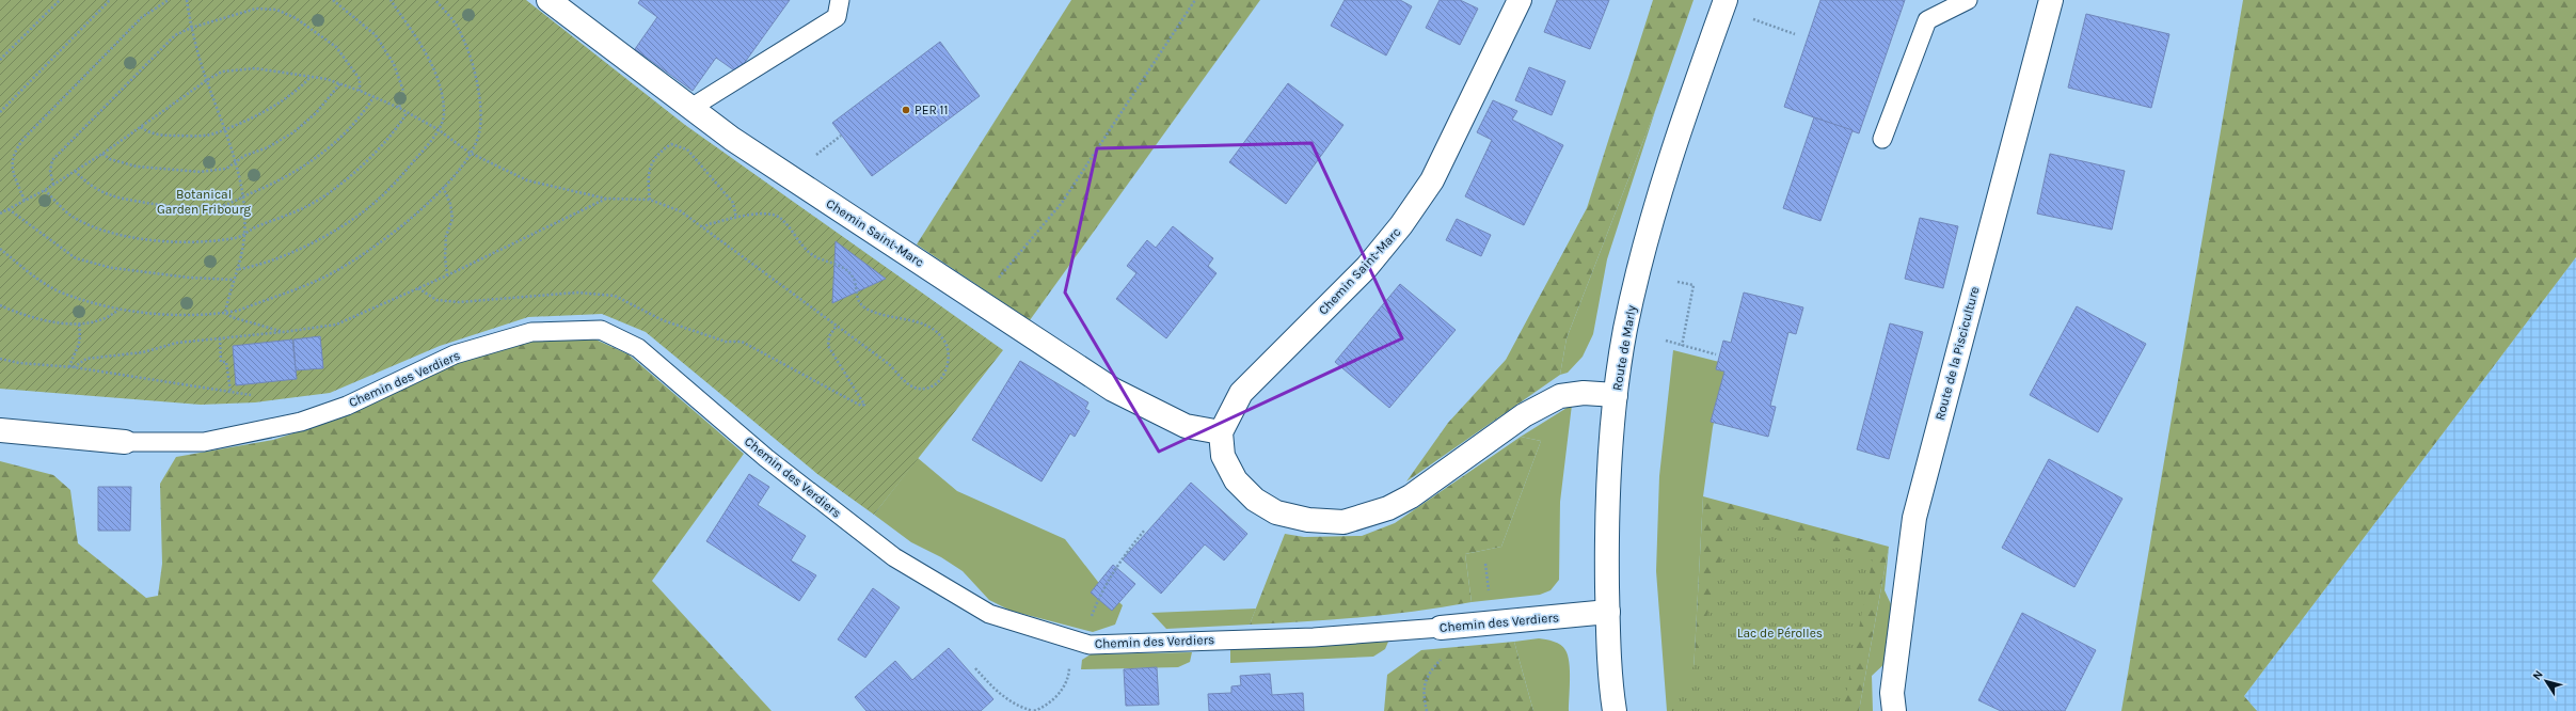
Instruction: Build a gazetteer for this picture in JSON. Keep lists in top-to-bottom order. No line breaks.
{"streets":{"street":["Chemin Saint-Marc","Route de Marly","Route de la Pisciculture","Chemin des Verdiers"]},"crossings":[["Route de Marly","Chemin des Verdiers"]],"parks":["Botanical Garden Fribourg","Lac de Pérolles"],"places":["PER 11"],"north":"top left"}
